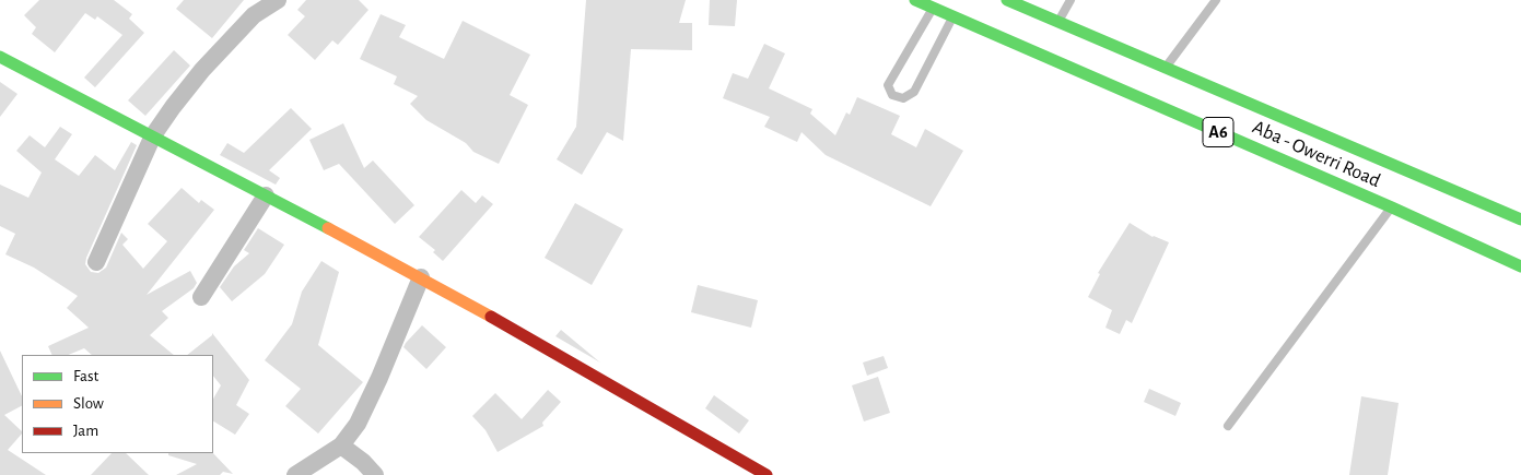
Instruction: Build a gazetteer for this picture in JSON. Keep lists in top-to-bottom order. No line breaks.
{"streets":{"main road":["A6","Aba - Owerri Road"]},"legend":["Fast","Slow","Jam"]}
